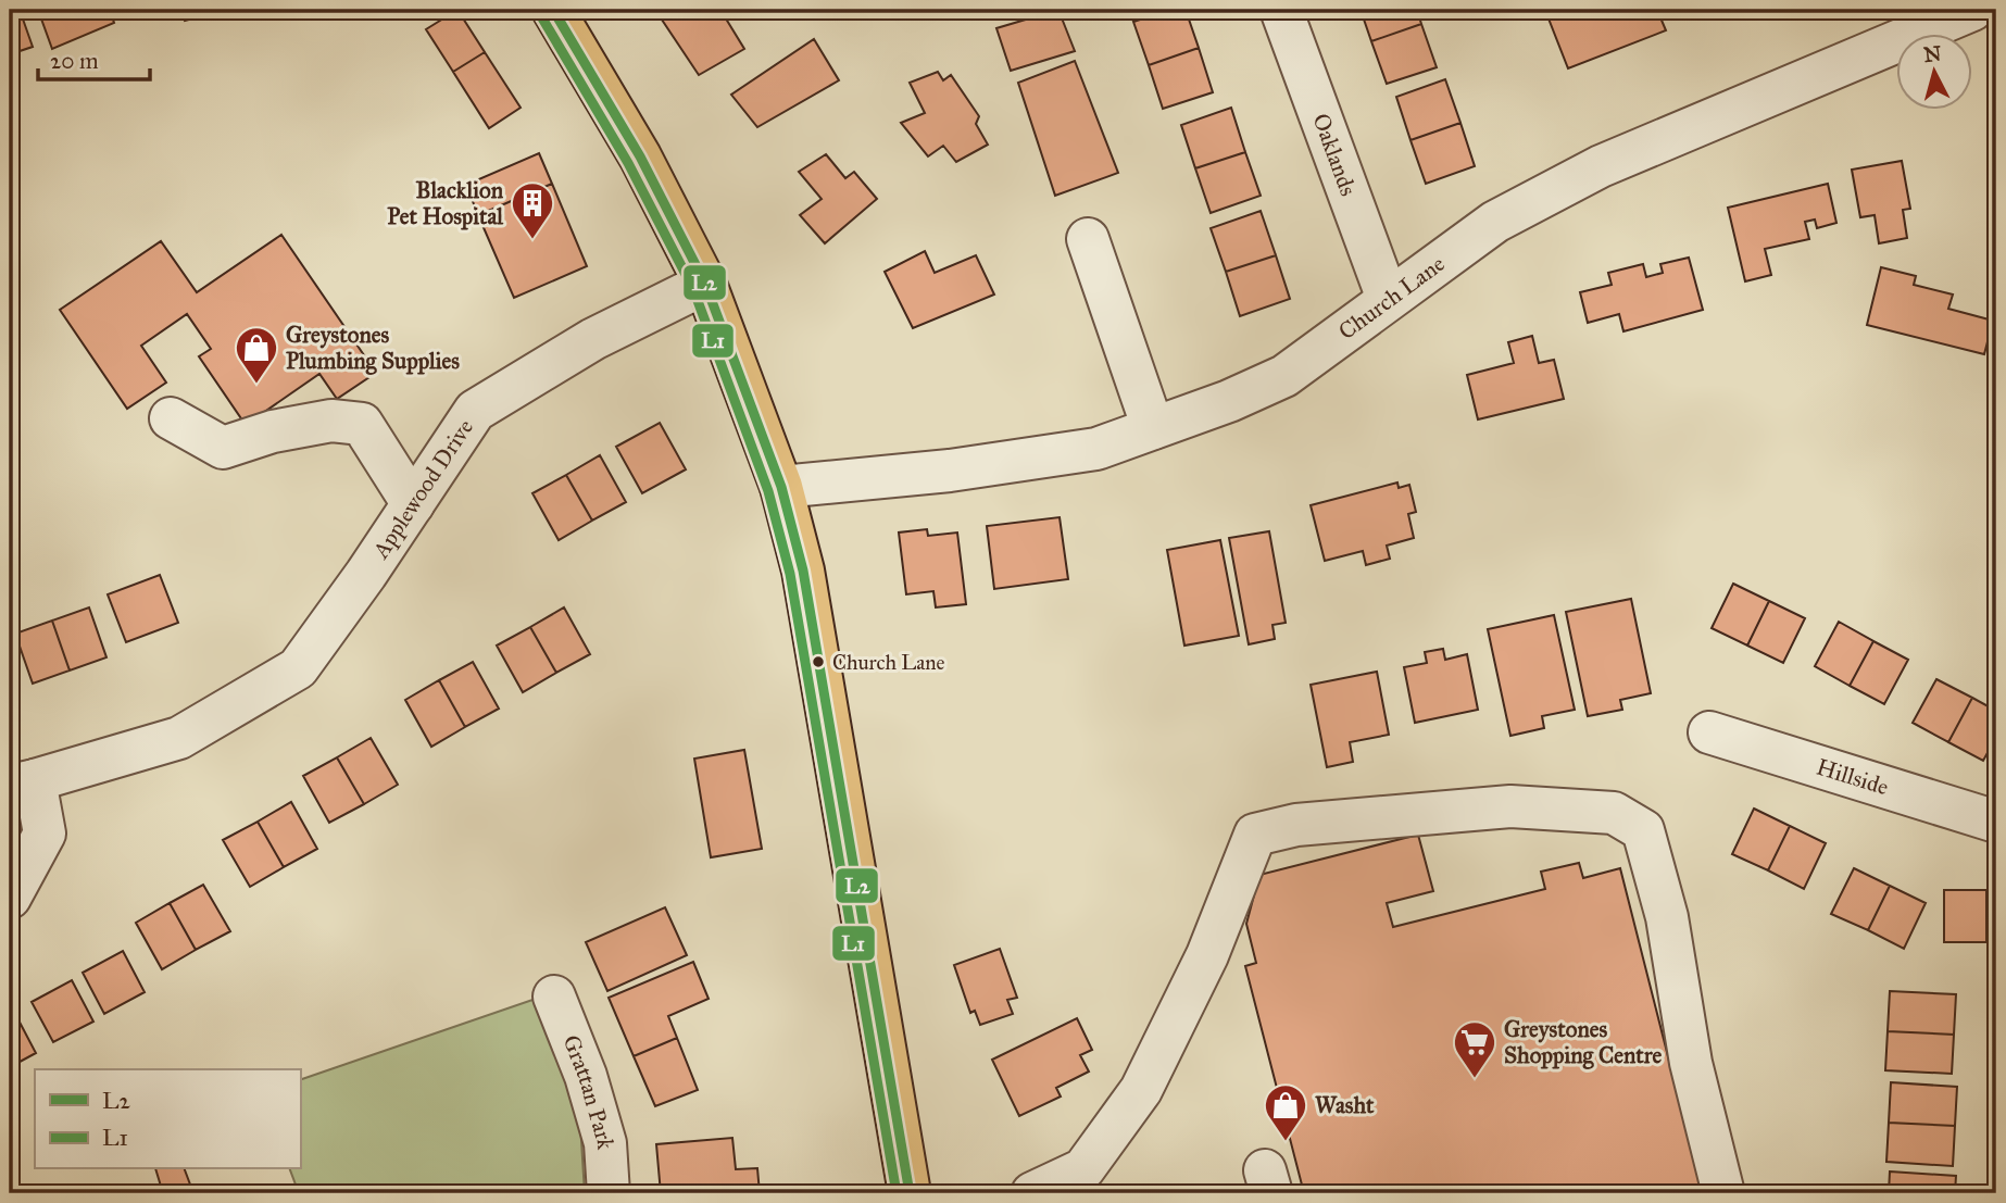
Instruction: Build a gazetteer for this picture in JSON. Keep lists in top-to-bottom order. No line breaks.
{"streets":{"street":["Oaklands","Church Lane","Applewood Drive","Hillside","Grattan Park"]},"crossings":[["Oaklands","Church Lane"]],"places":{"building":["Blacklion Pet Hospital"],"shop":["Greystones Plumbing Supplies","Washt"],"other":["Church Lane"],"supermarket":["Greystones Shopping Centre"]},"lines":["transit line L2","transit line L1"],"legend":["L2","L1"],"scale_bar":"20 m","north":"top"}
